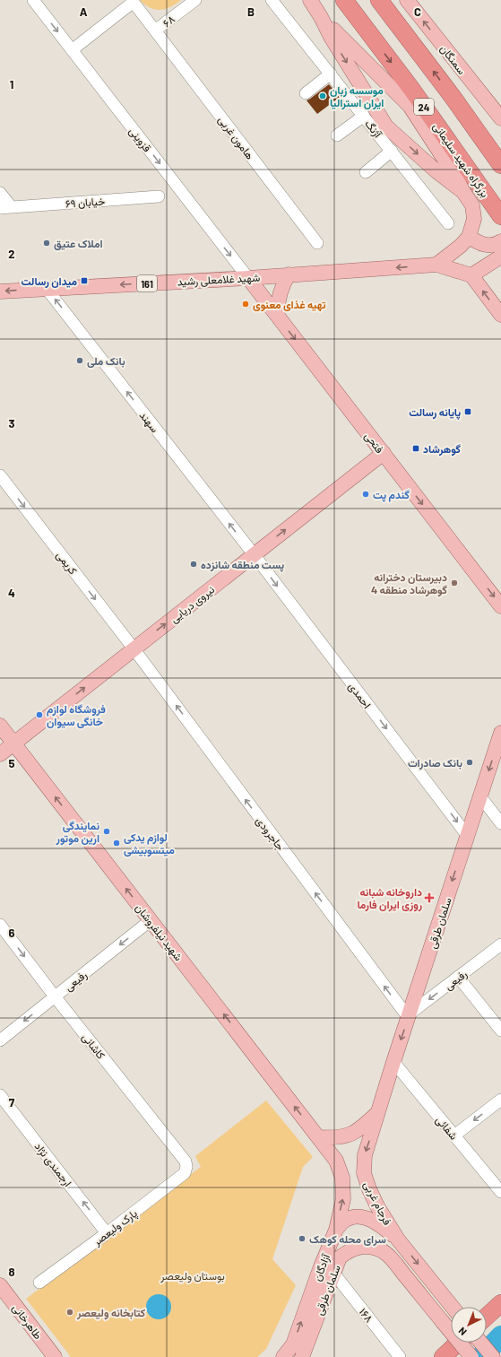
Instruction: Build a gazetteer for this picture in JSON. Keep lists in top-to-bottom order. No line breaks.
{"streets":{"highway":["24","بزرگراه شهید سلیمانی"],"main road":["سمنگان","شهید غلامعلی رشید","161","فتحی","نیروی دریایی","سلمان طرقی","شهید نیلفروشان","فرجام غربی","آزادگان","طاهرخانی"],"street":["۶۸","آژنگ","هامون غربی","قزوینی","خیابان ۶۹","سهند","کریمی","احمدی","جاجرودی","رفیعی","کاشانی","شفائی","ارجمندی نژاد","پارک ولیعصر","۱۶۸"]},"crossings":[["۶۸","هامون غربی"],["قزوینی","شهید غلامعلی رشید"],["قزوینی","فتحی"],["شهید غلامعلی رشید","سهند"],["شهید غلامعلی رشید","فتحی"],["سهند","نیروی دریایی"],["سهند","احمدی"],["فتحی","نیروی دریایی"],["کریمی","نیروی دریایی"],["کریمی","جاجرودی"],["نیروی دریایی","احمدی"],["نیروی دریایی","جاجرودی"],["نیروی دریایی","شهید نیلفروشان"],["احمدی","سلمان طرقی"],["جاجرودی","سلمان طرقی"],["جاجرودی","رفیعی"],["سلمان طرقی","رفیعی"],["سلمان طرقی","شفائی"],["سلمان طرقی","فرجام غربی"],["سلمان طرقی","۱۶۸"],["شهید نیلفروشان","رفیعی"],["شهید نیلفروشان","آزادگان"],["رفیعی","کاشانی"],["کاشانی","پارک ولیعصر"],["ارجمندی نژاد","پارک ولیعصر"]],"one_way":["قزوینی","شهید غلامعلی رشید","سهند","فتحی","کریمی","نیروی دریایی","احمدی","جاجرودی","سلمان طرقی","شهید نیلفروشان","رفیعی","ارجمندی نژاد","فرجام غربی","آزادگان"],"parks":["بوستان ولیعصر"],"places":{"other":["موسسه زبان ایران استرالیا","املاک عتیق","تهیه غذای معنوی","بانک ملی","گندم پت","پست منطقه شانزده","دبیرستان دخترانه گوهرشاد منطقه 4","فروشگاه لوازم خانگی سیوان","بانک صادرات","نمایندگی ارین موتور","لوازم یدکی میتسوبیشی","سرای محله کوهک","کتابخانه ولیعصر"],"transit":["میدان رسالت","پایانه رسالت","گوهرشاد"],"health":["داروخانه شبانه روزی ایران فارما"]},"north":"bottom left","grid":{"columns":["A","B","C"],"rows":["1","2","3","4","5","6","7","8"]}}
